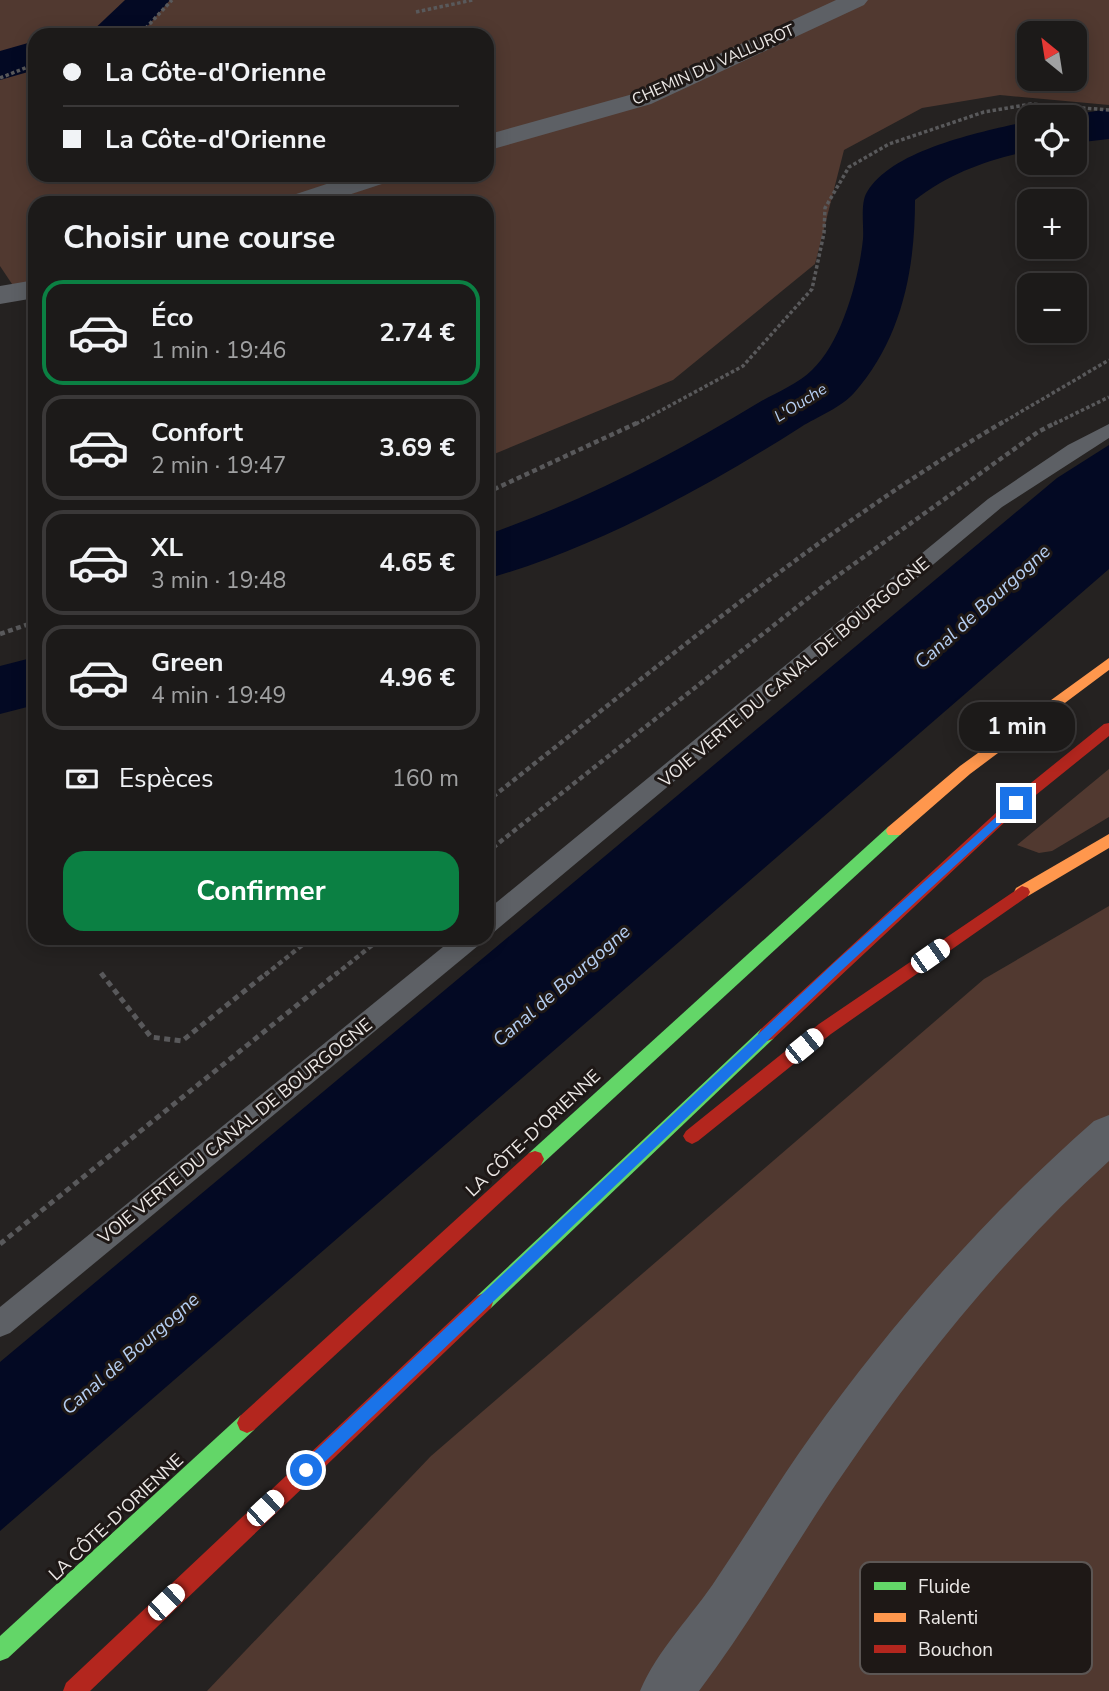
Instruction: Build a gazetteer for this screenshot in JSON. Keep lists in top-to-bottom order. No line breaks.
{"streets":{"highway":["LA CÔTE-D'ORIENNE"],"street":["CHEMIN DU VALLUROT"],"lane":["VOIE VERTE DU CANAL DE BOURGOGNE"]},"water":["L'Ouche","Canal de Bourgogne"],"legend":["Fluide","Ralenti","Bouchon"],"north":"top left","page":{"map_buttons":["+","−"],"banner":["La Côte-d'Orienne","La Côte-d'Orienne"],"heading":"Choisir une course","list":[{"name":"Éco","note":"1 min · 19:46","value":"2.74 €"},{"name":"Confort","note":"2 min · 19:47","value":"3.69 €"},{"name":"XL","note":"3 min · 19:48","value":"4.65 €"},{"name":"Green","note":"4 min · 19:49","value":"4.96 €"}],"bubble":"1 min","pay":["Espèces","160 m"],"buttons":"Confirmer"}}
